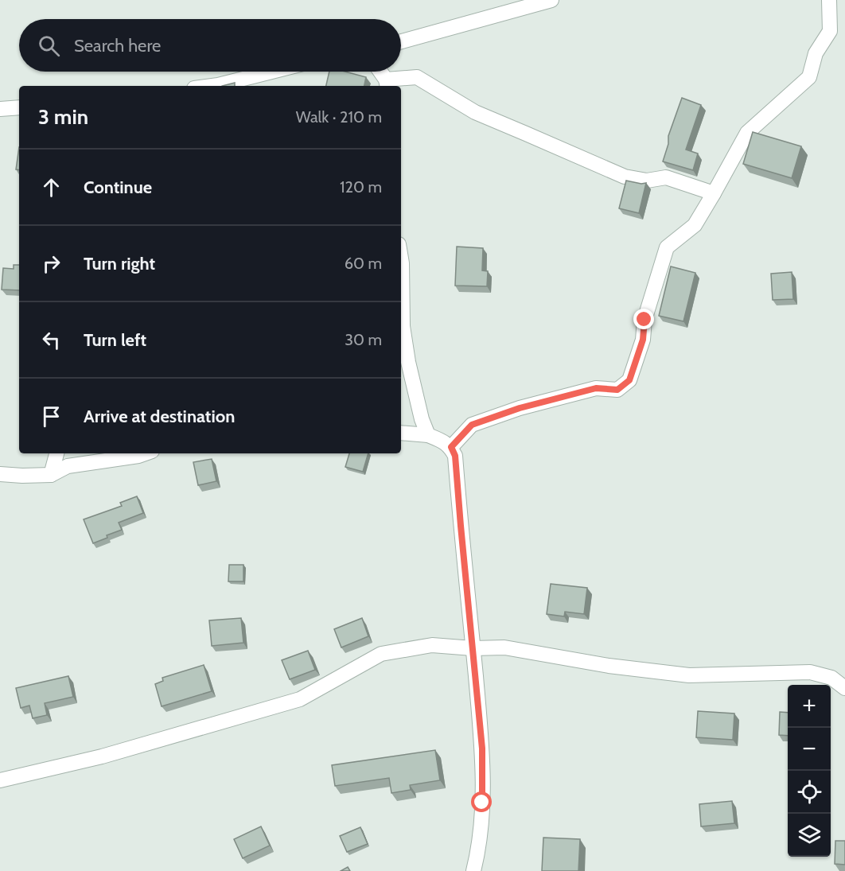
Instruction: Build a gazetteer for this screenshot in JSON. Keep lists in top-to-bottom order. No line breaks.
{"page":{"search":"Search here","heading":["3 min","Walk · 210 m"],"list":[["Continue","120 m"],["Turn right","60 m"],["Turn left","30 m"],"Arrive at destination"],"map_buttons":["+","−"]}}
